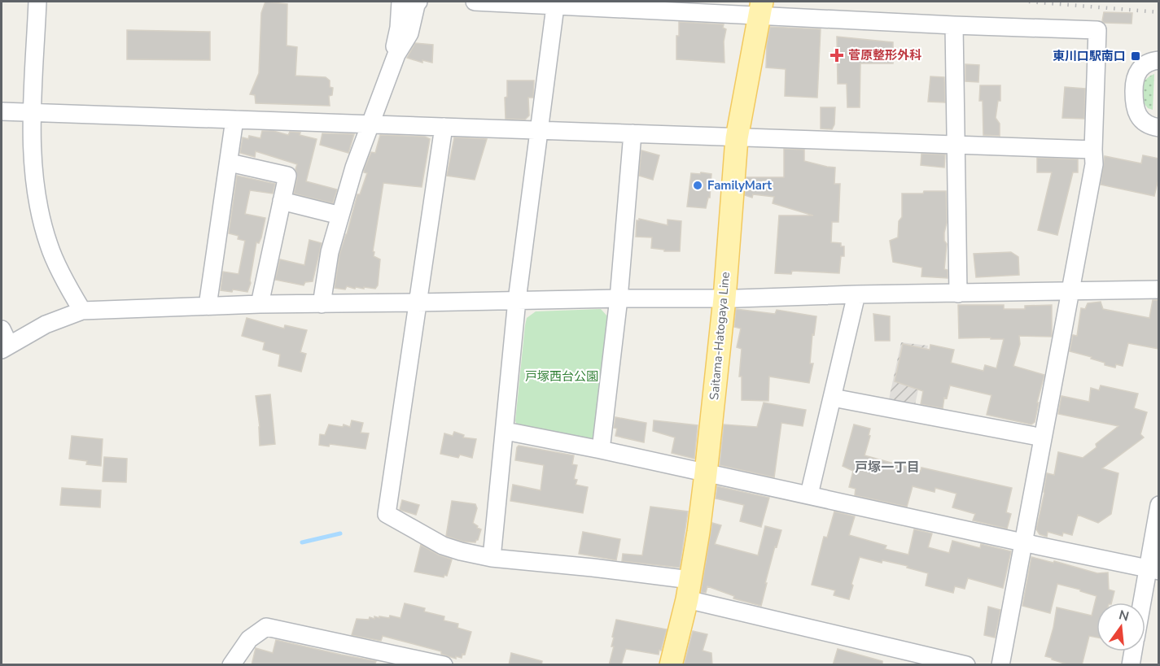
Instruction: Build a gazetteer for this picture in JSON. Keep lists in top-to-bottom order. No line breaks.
{"streets":{"main road":["Saitama-Hatogaya Line"]},"districts":["戸塚一丁目"],"parks":["戸塚西台公園"],"places":{"health":["菅原整形外科"],"transit":["東川口駅南口"],"other":["FamilyMart"]},"north":"top"}
